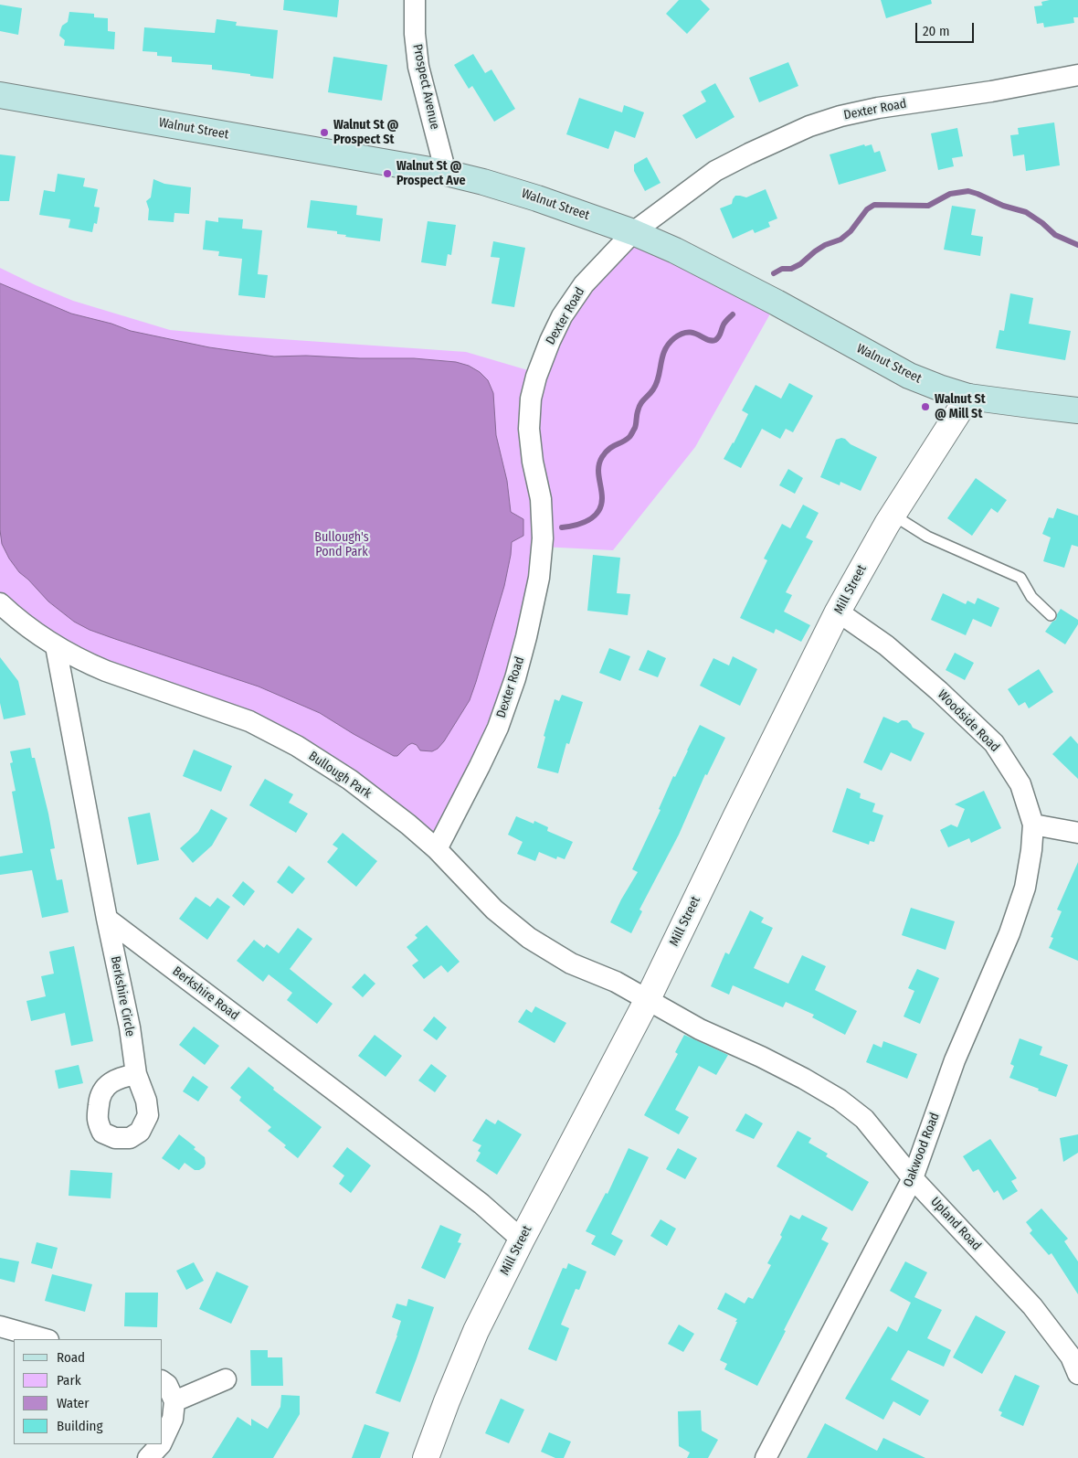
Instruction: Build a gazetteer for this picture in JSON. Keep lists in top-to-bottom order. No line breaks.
{"streets":{"main road":["Walnut Street"],"street":["Prospect Avenue","Dexter Road","Mill Street","Woodside Road","Bullough Park","Berkshire Road","Berkshire Circle","Oakwood Road","Upland Road"]},"crossings":[["Prospect Avenue","Walnut Street"],["Dexter Road","Walnut Street"],["Dexter Road","Bullough Park"],["Walnut Street","Mill Street"],["Mill Street","Woodside Road"],["Mill Street","Bullough Park"],["Mill Street","Berkshire Road"],["Mill Street","Upland Road"],["Woodside Road","Oakwood Road"],["Bullough Park","Upland Road"],["Berkshire Road","Berkshire Circle"],["Oakwood Road","Upland Road"]],"parks":["Bullough's Pond Park"],"places":["Walnut St @ Prospect St","Walnut St @ Prospect Ave","Walnut St @ Mill St"],"legend":["Road","Park","Water","Building"],"scale_bar":"20 m"}
